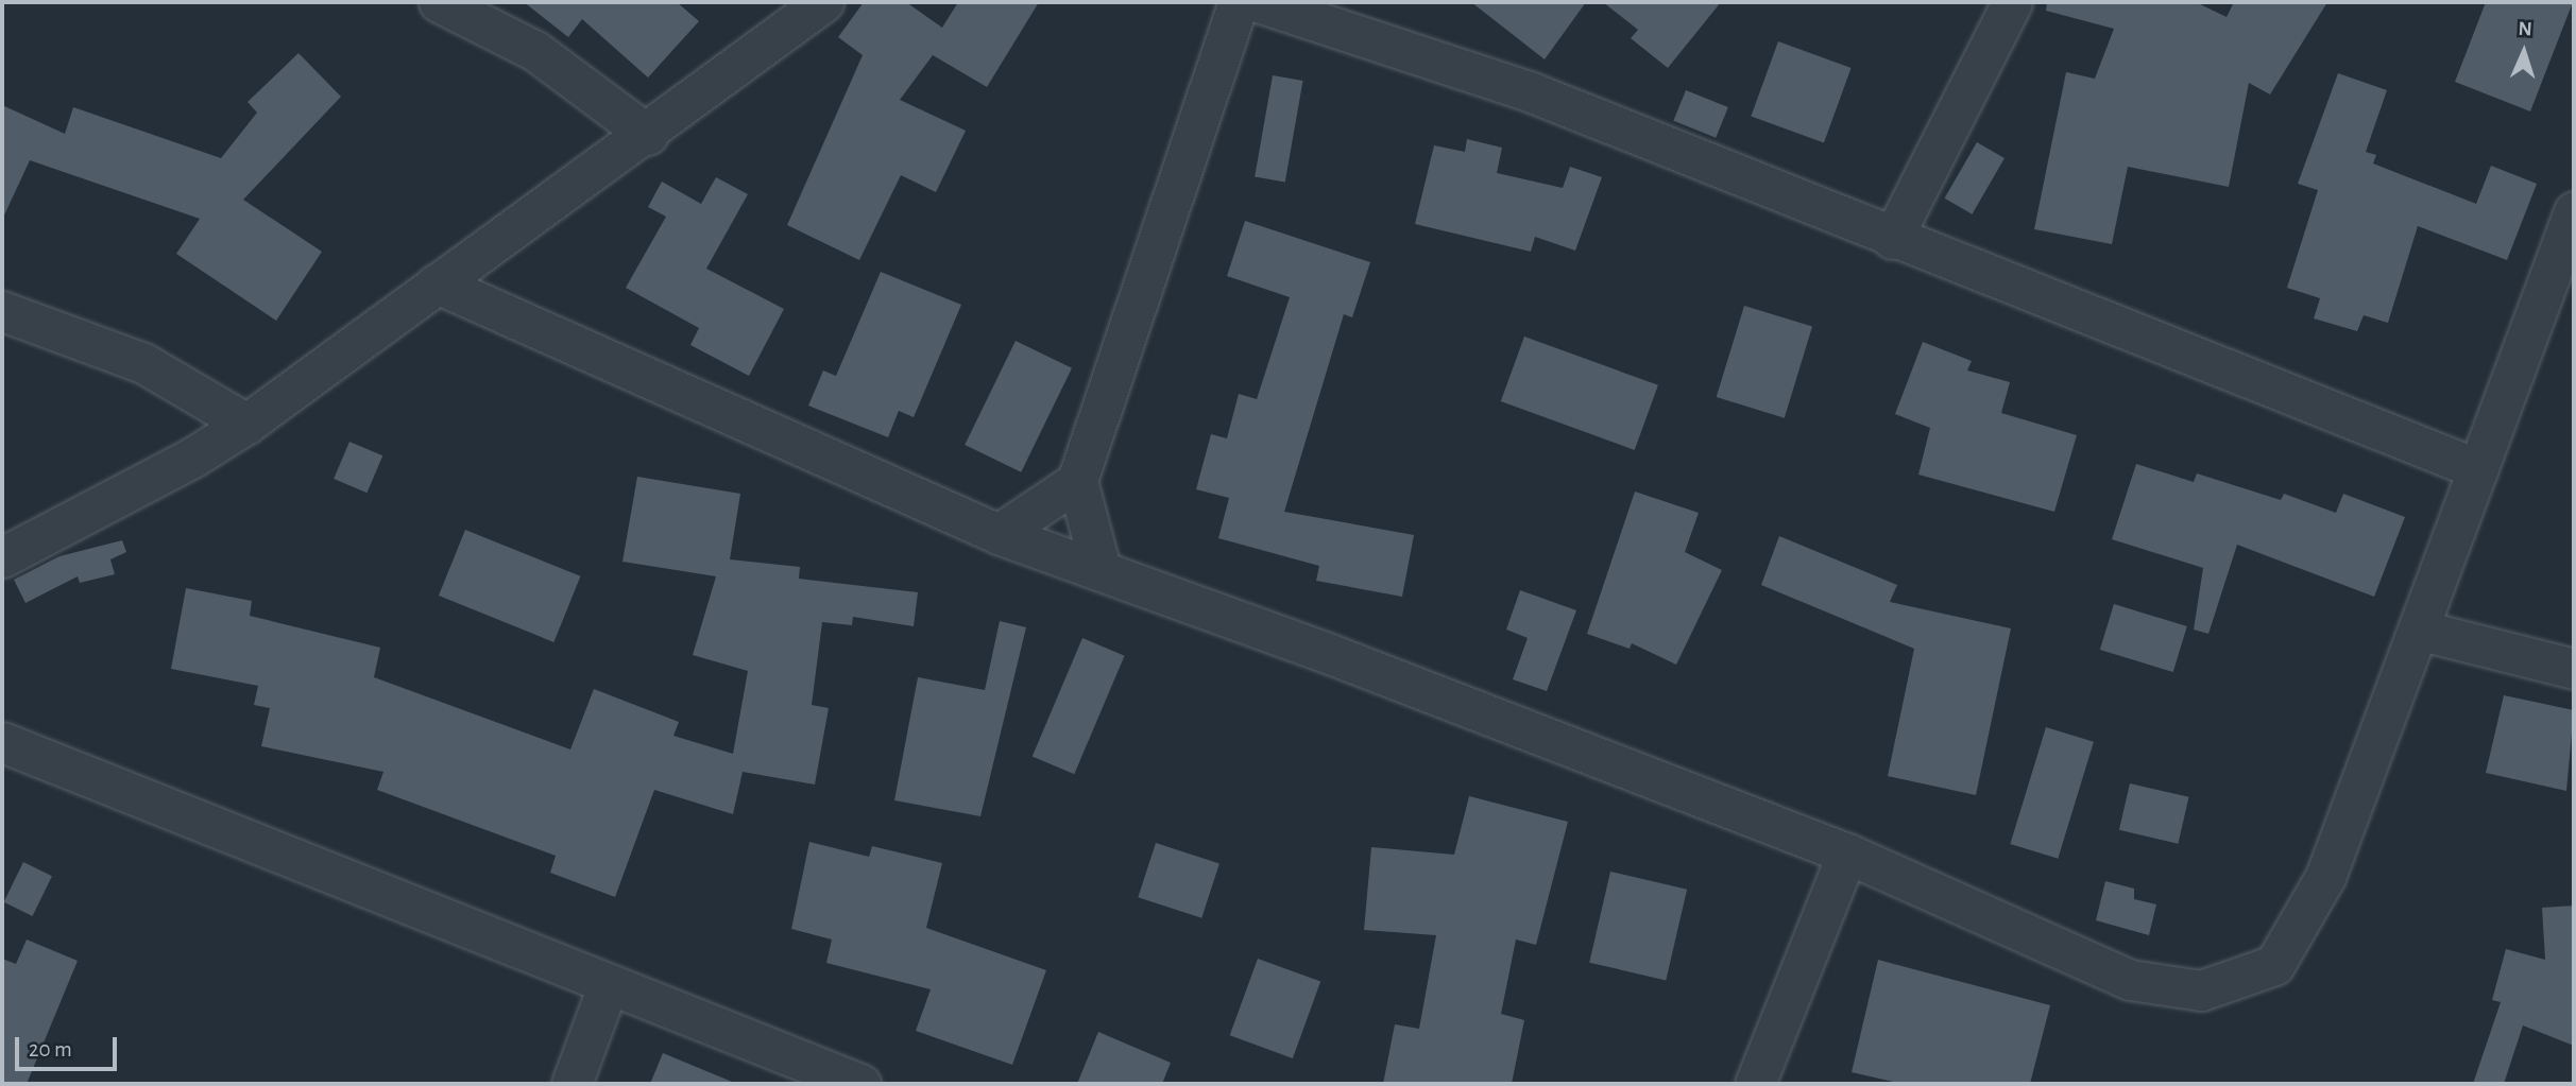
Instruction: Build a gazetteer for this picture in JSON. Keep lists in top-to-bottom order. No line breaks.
{"scale_bar":"20 m","north":"top"}
